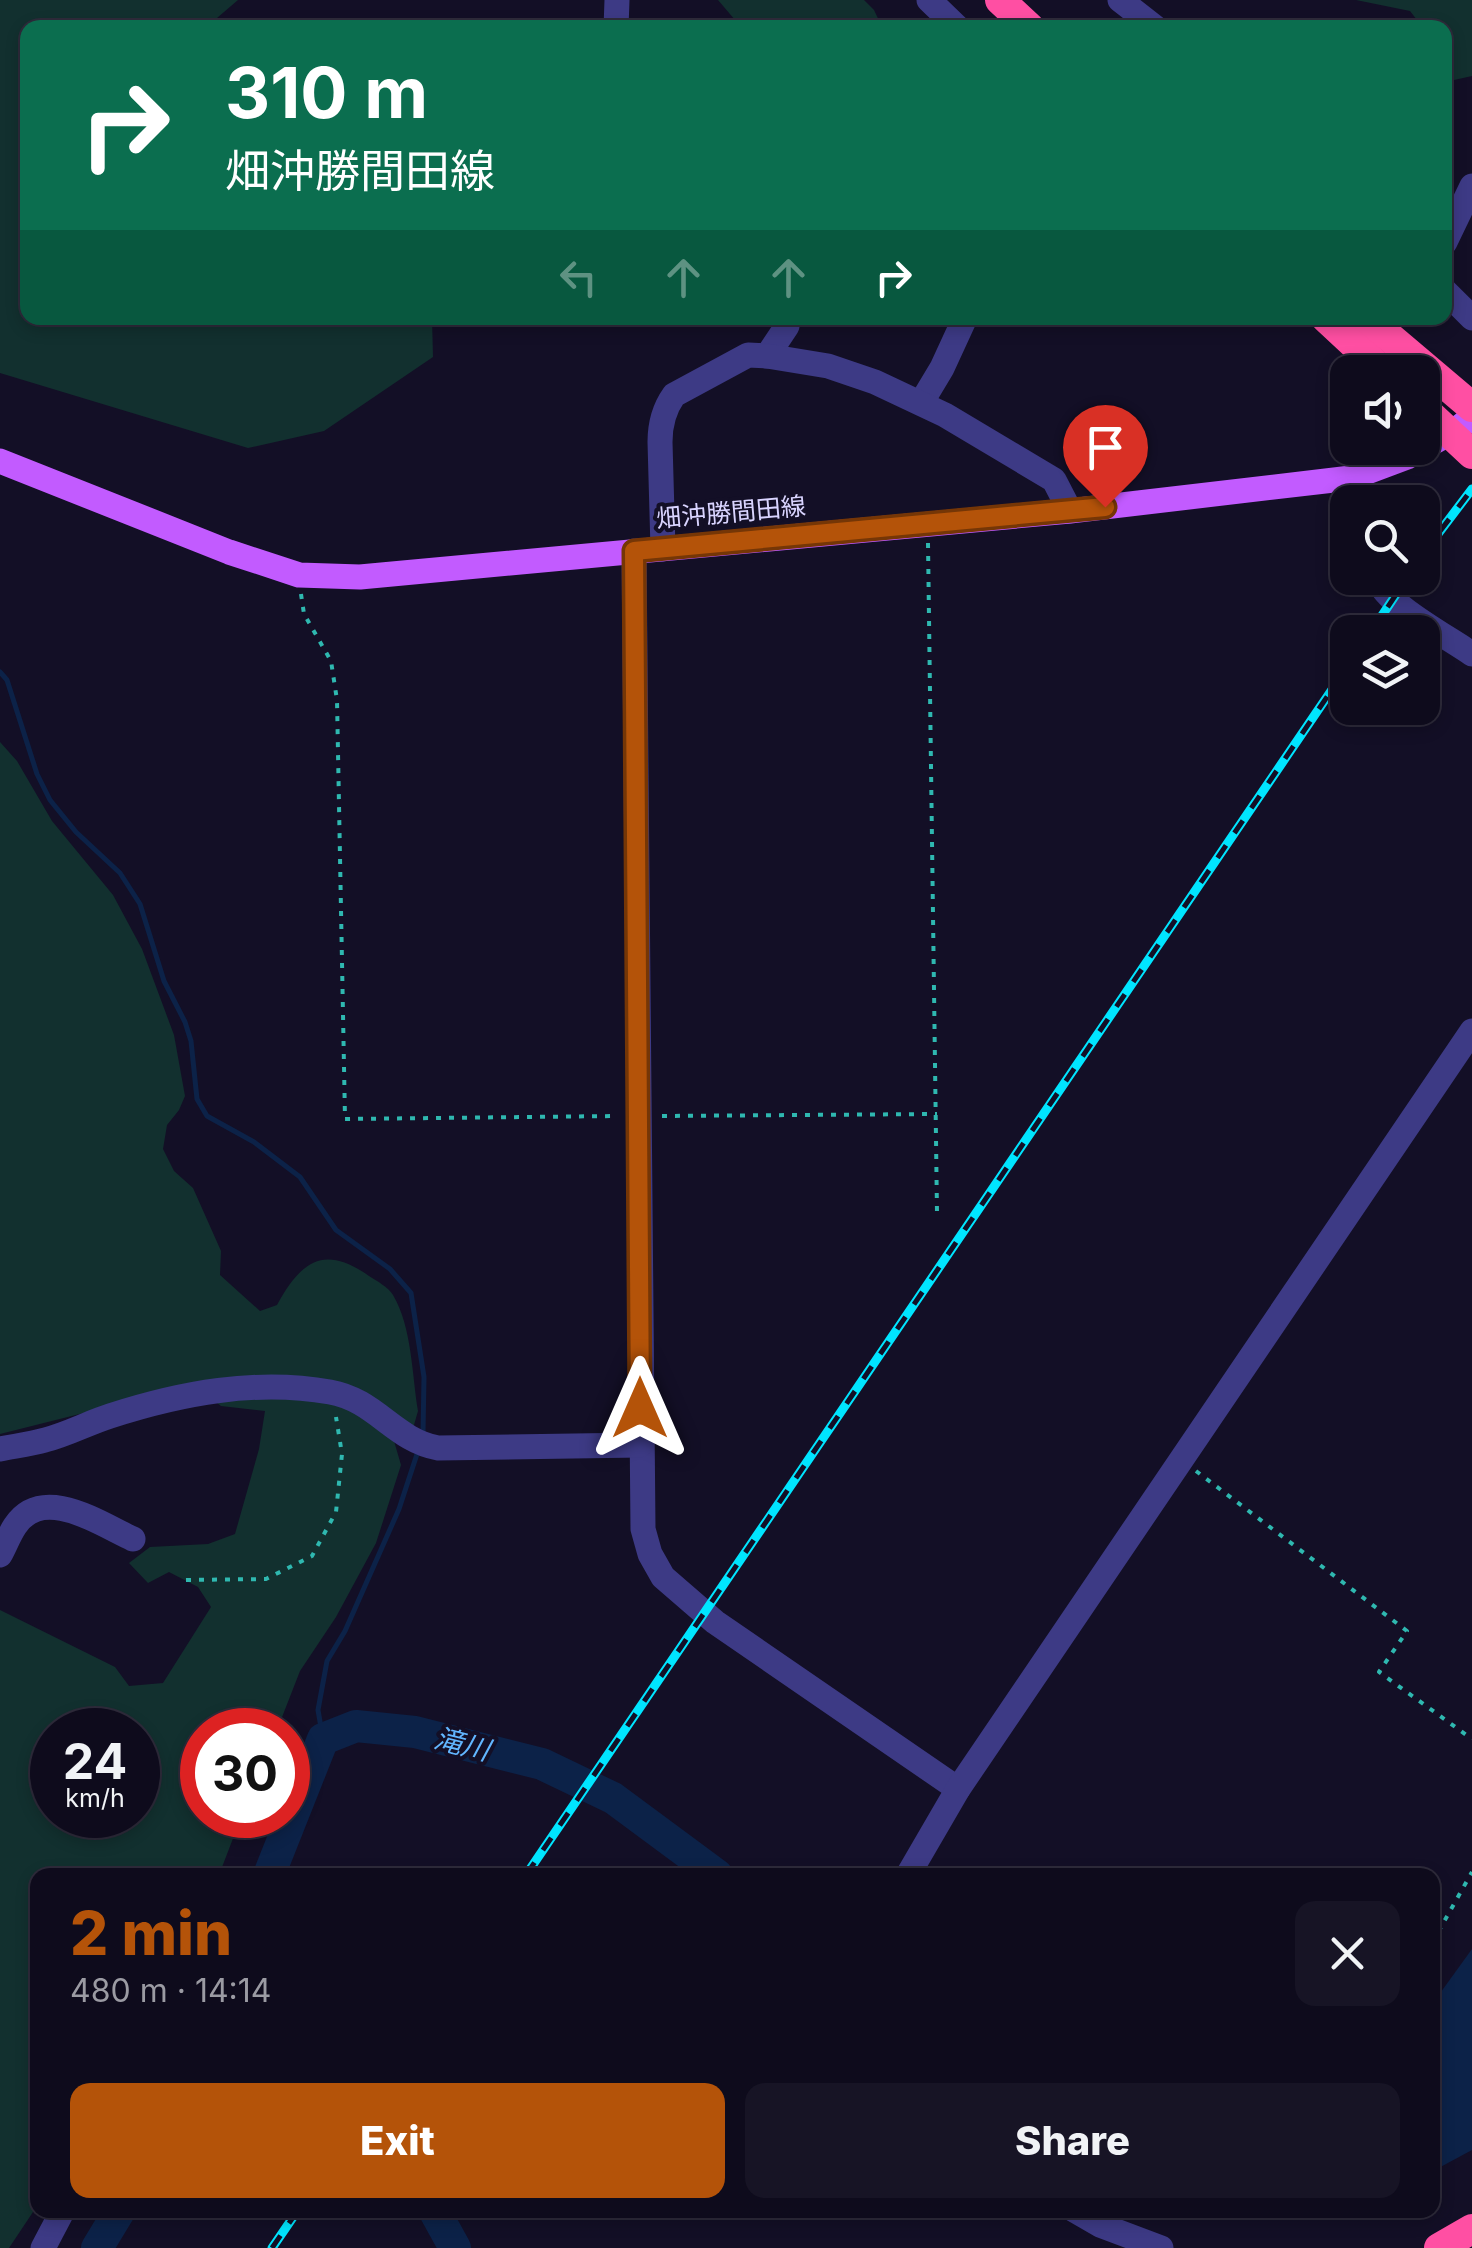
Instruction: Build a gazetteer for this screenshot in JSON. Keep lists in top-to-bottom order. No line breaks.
{"streets":{"main road":["畑沖勝間田線"]},"water":["滝川"],"page":{"turn":["310 m","畑沖勝間田線"],"speed":"24 km/h","limit":"30","heading":["2 min","480 m · 14:14"],"buttons":["Exit","Share"]}}
